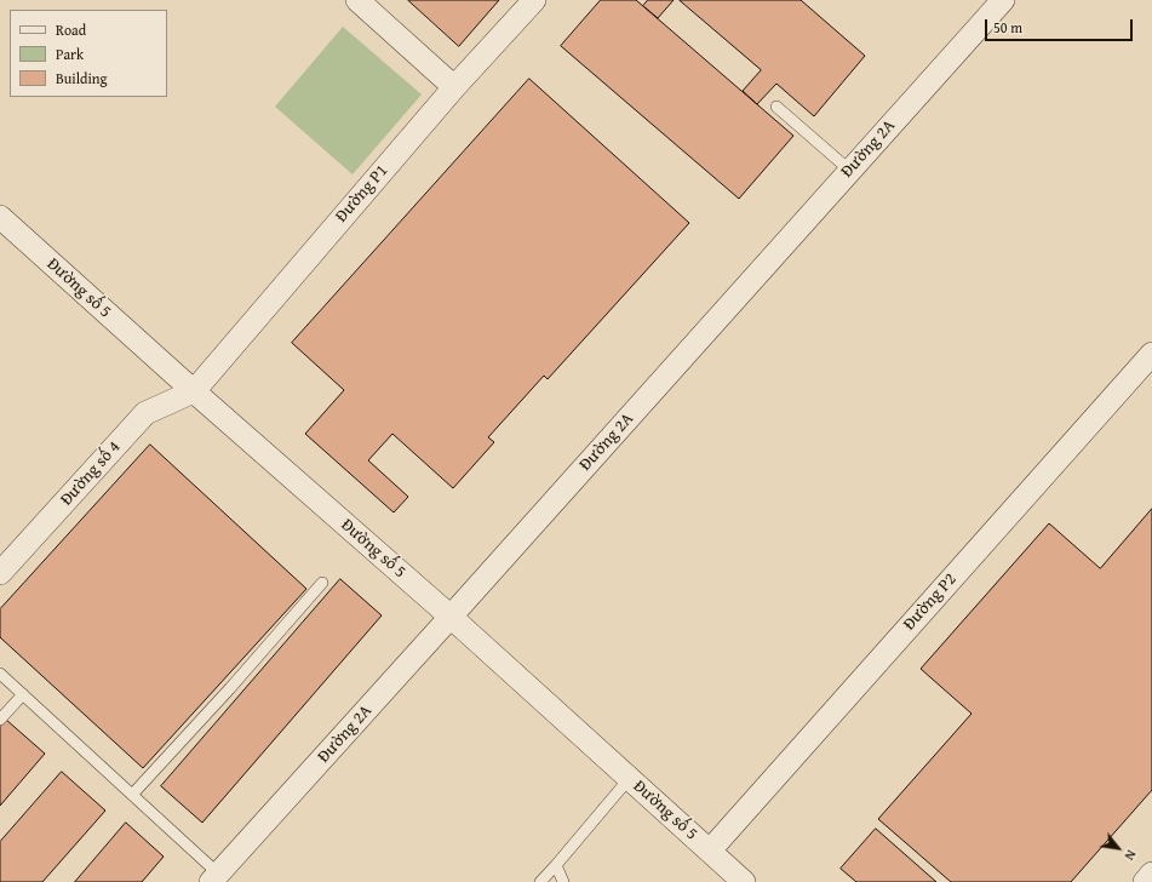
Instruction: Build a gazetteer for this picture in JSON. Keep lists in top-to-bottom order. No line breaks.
{"streets":{"street":["Đường 2A","Đường P1","Đường số 5","Đường số 4","Đường P2"]},"crossings":[["Đường 2A","Đường số 5"],["Đường P1","Đường số 5"],["Đường P1","Đường số 4"],["Đường số 5","Đường số 4"],["Đường số 5","Đường P2"]],"legend":["Road","Park","Building"],"scale_bar":"50 m","north":"bottom right"}
